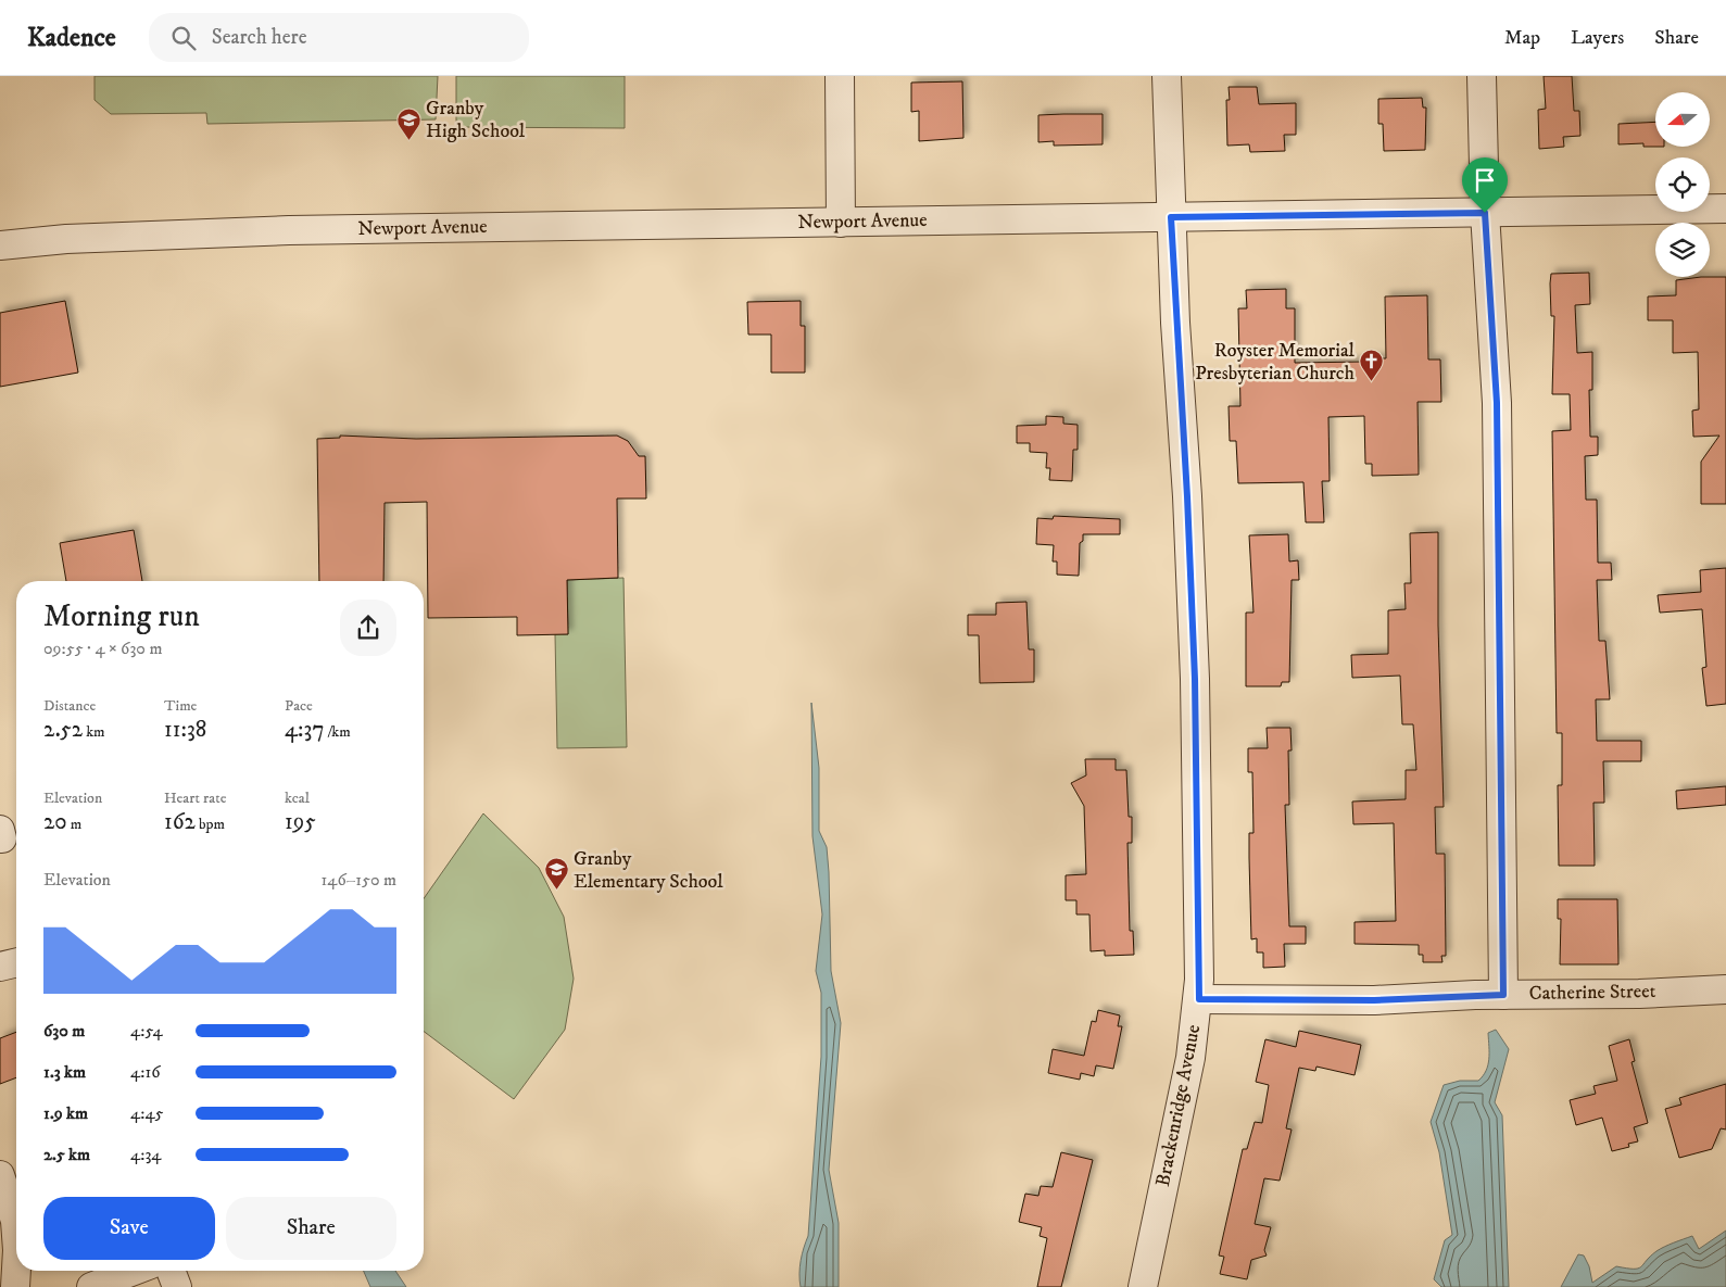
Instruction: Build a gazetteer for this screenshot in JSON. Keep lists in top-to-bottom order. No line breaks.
{"streets":{"street":["Newport Avenue","Catherine Street","Brackenridge Avenue"]},"crossings":[["Newport Avenue","Brackenridge Avenue"],["Catherine Street","Brackenridge Avenue"]],"places":{"school or university":["Granby High School","Granby Elementary School"],"church":["Royster Memorial Presbyterian Church"]},"north":"left","page":{"header":"Kadence","search":"Search here","nav":["Map","Layers","Share"],"heading":["Morning run","09:55 · 4 × 630 m"],"stats":[["Distance","2.52 km"],["Time","11:38"],["Pace","4:37 /km"],["Elevation","20 m"],["Heart rate","162 bpm"],["kcal","195"]],"chart":["Elevation","146–150 m"],"list":[{"name":"630 m","note":"4:54"},{"name":"1.3 km","note":"4:16"},{"name":"1.9 km","note":"4:45"},{"name":"2.5 km","note":"4:34"}],"buttons":["Save","Share"]}}
